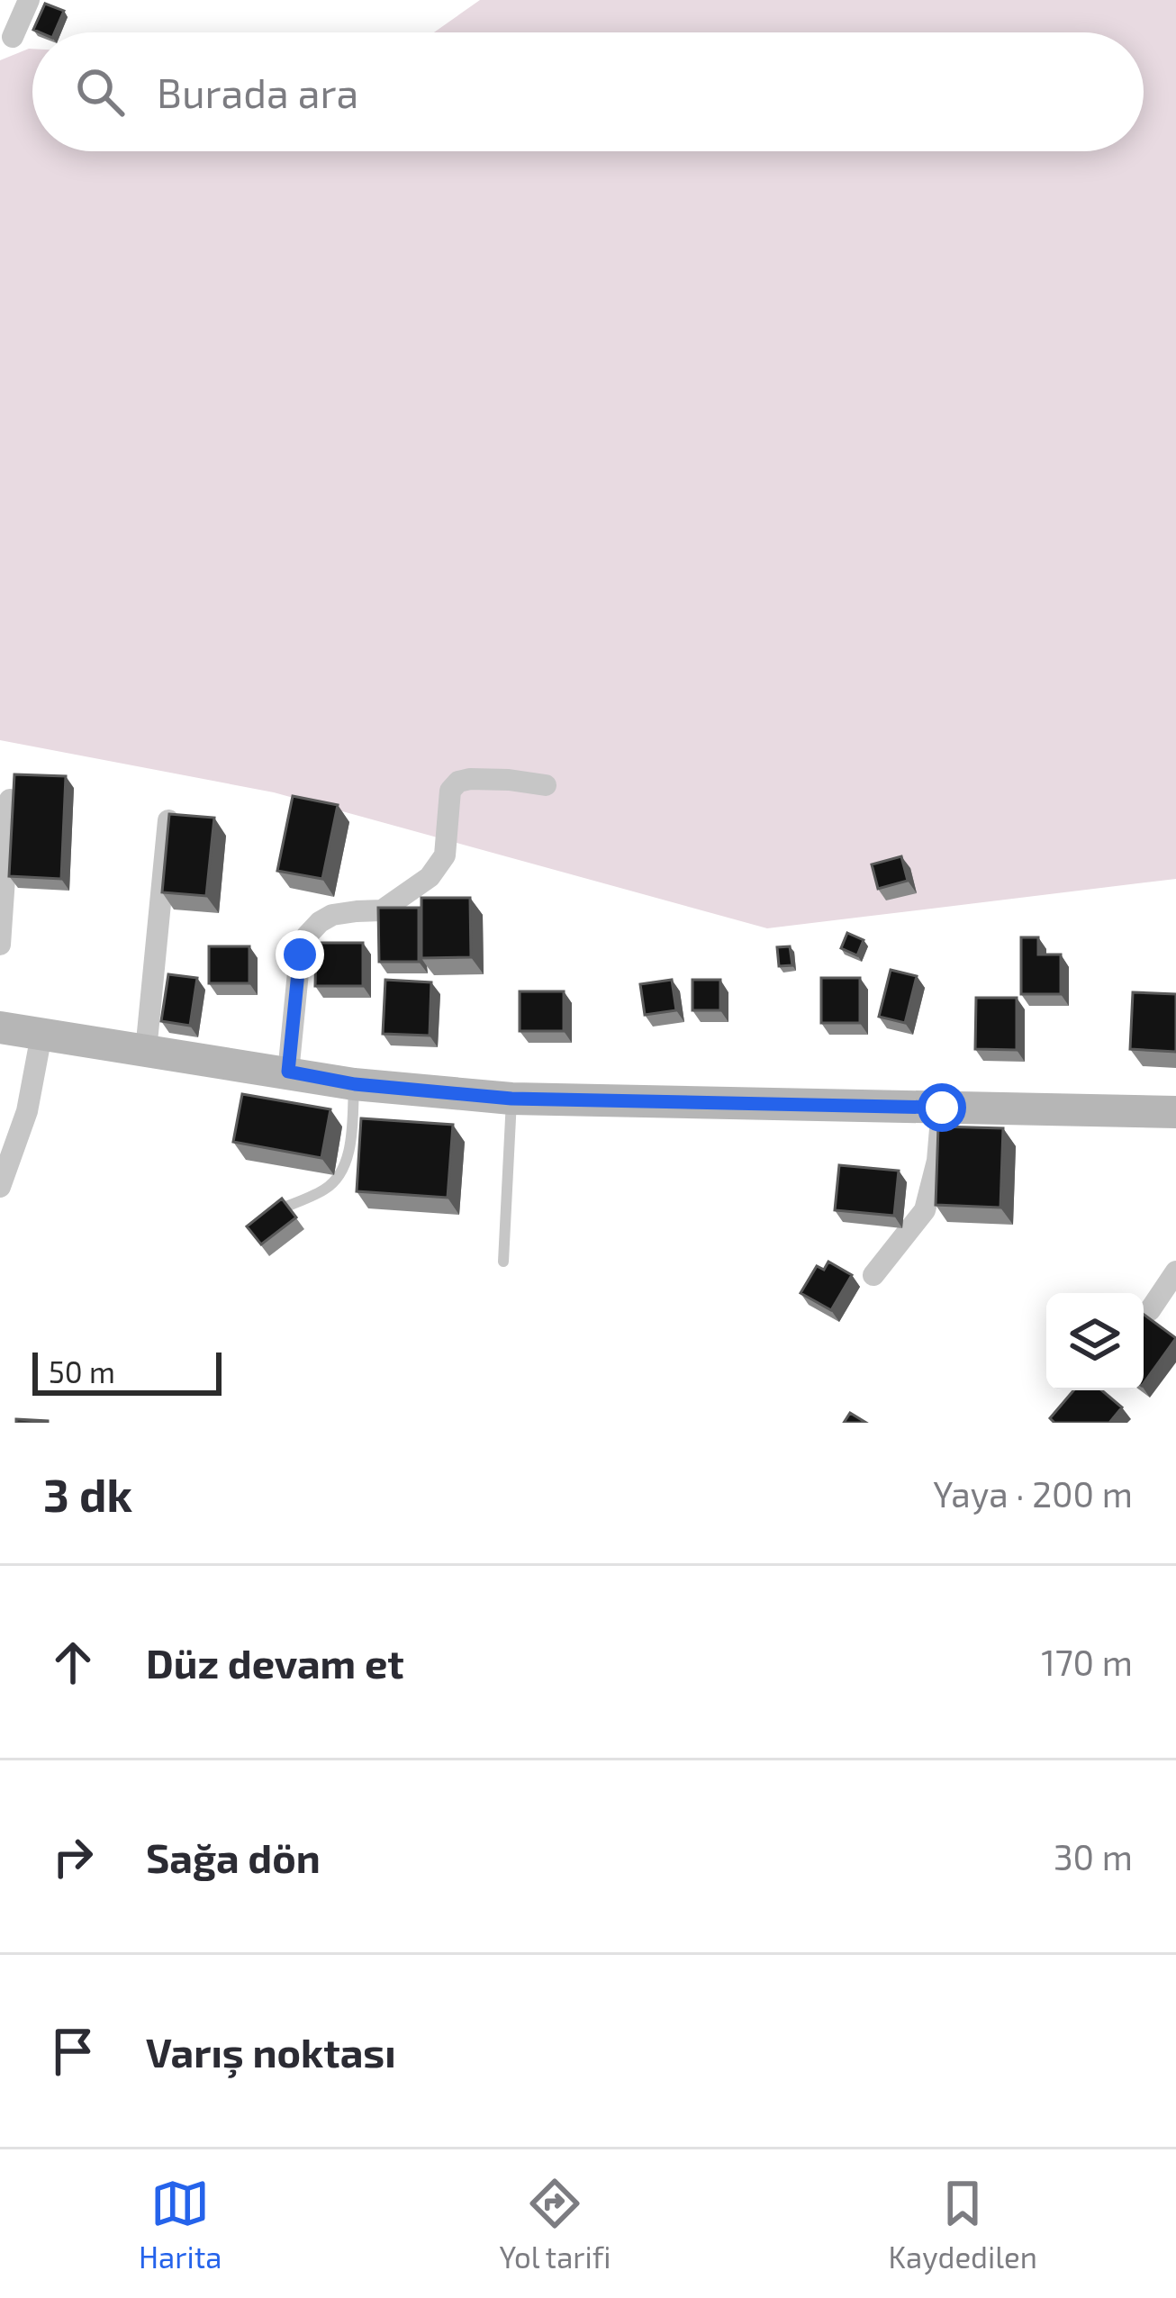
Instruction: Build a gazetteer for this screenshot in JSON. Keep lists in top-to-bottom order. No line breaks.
{"scale_bar":"50 m","page":{"search":"Burada ara","scale":"50 m","heading":["3 dk","Yaya · 200 m"],"list":[["Düz devam et","170 m"],["Sağa dön","30 m"],"Varış noktası"],"nav":["Harita","Yol tarifi","Kaydedilen"]}}
